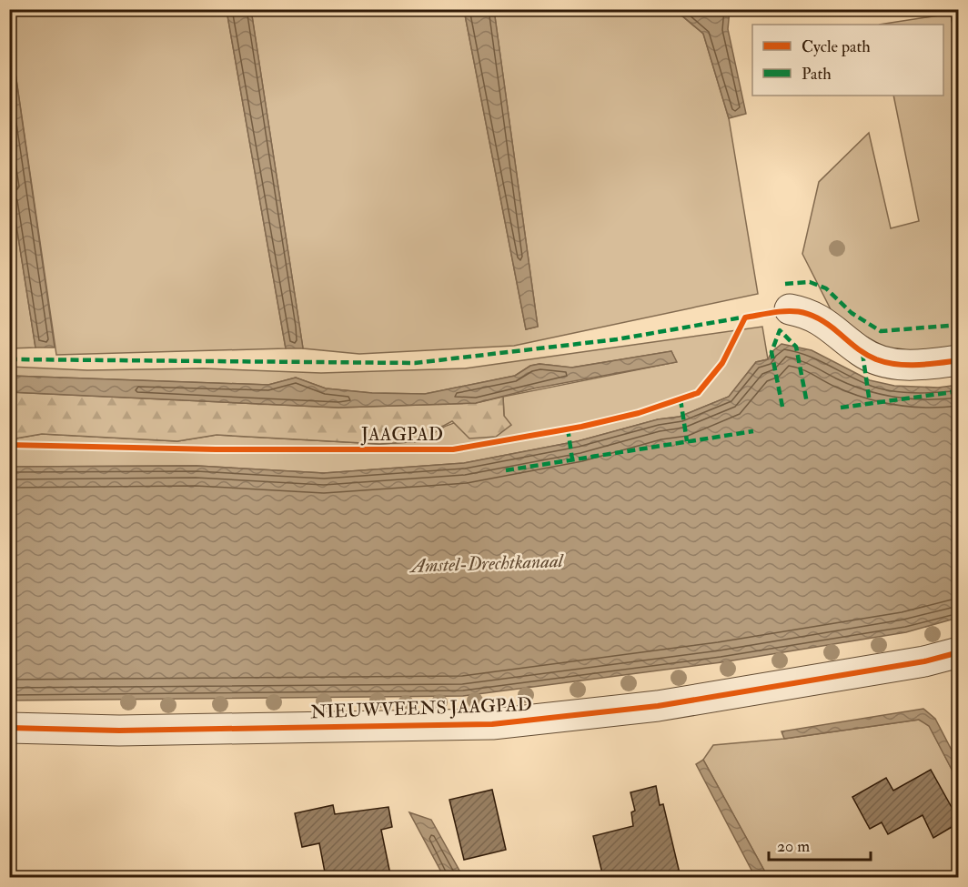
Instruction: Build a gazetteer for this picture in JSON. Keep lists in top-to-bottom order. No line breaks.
{"streets":{"street":["NIEUWVEENS JAAGPAD"],"cycle path":["JAAGPAD"]},"water":["Amstel-Drechtkanaal"],"legend":["Cycle path","Path"],"scale_bar":"20 m"}
